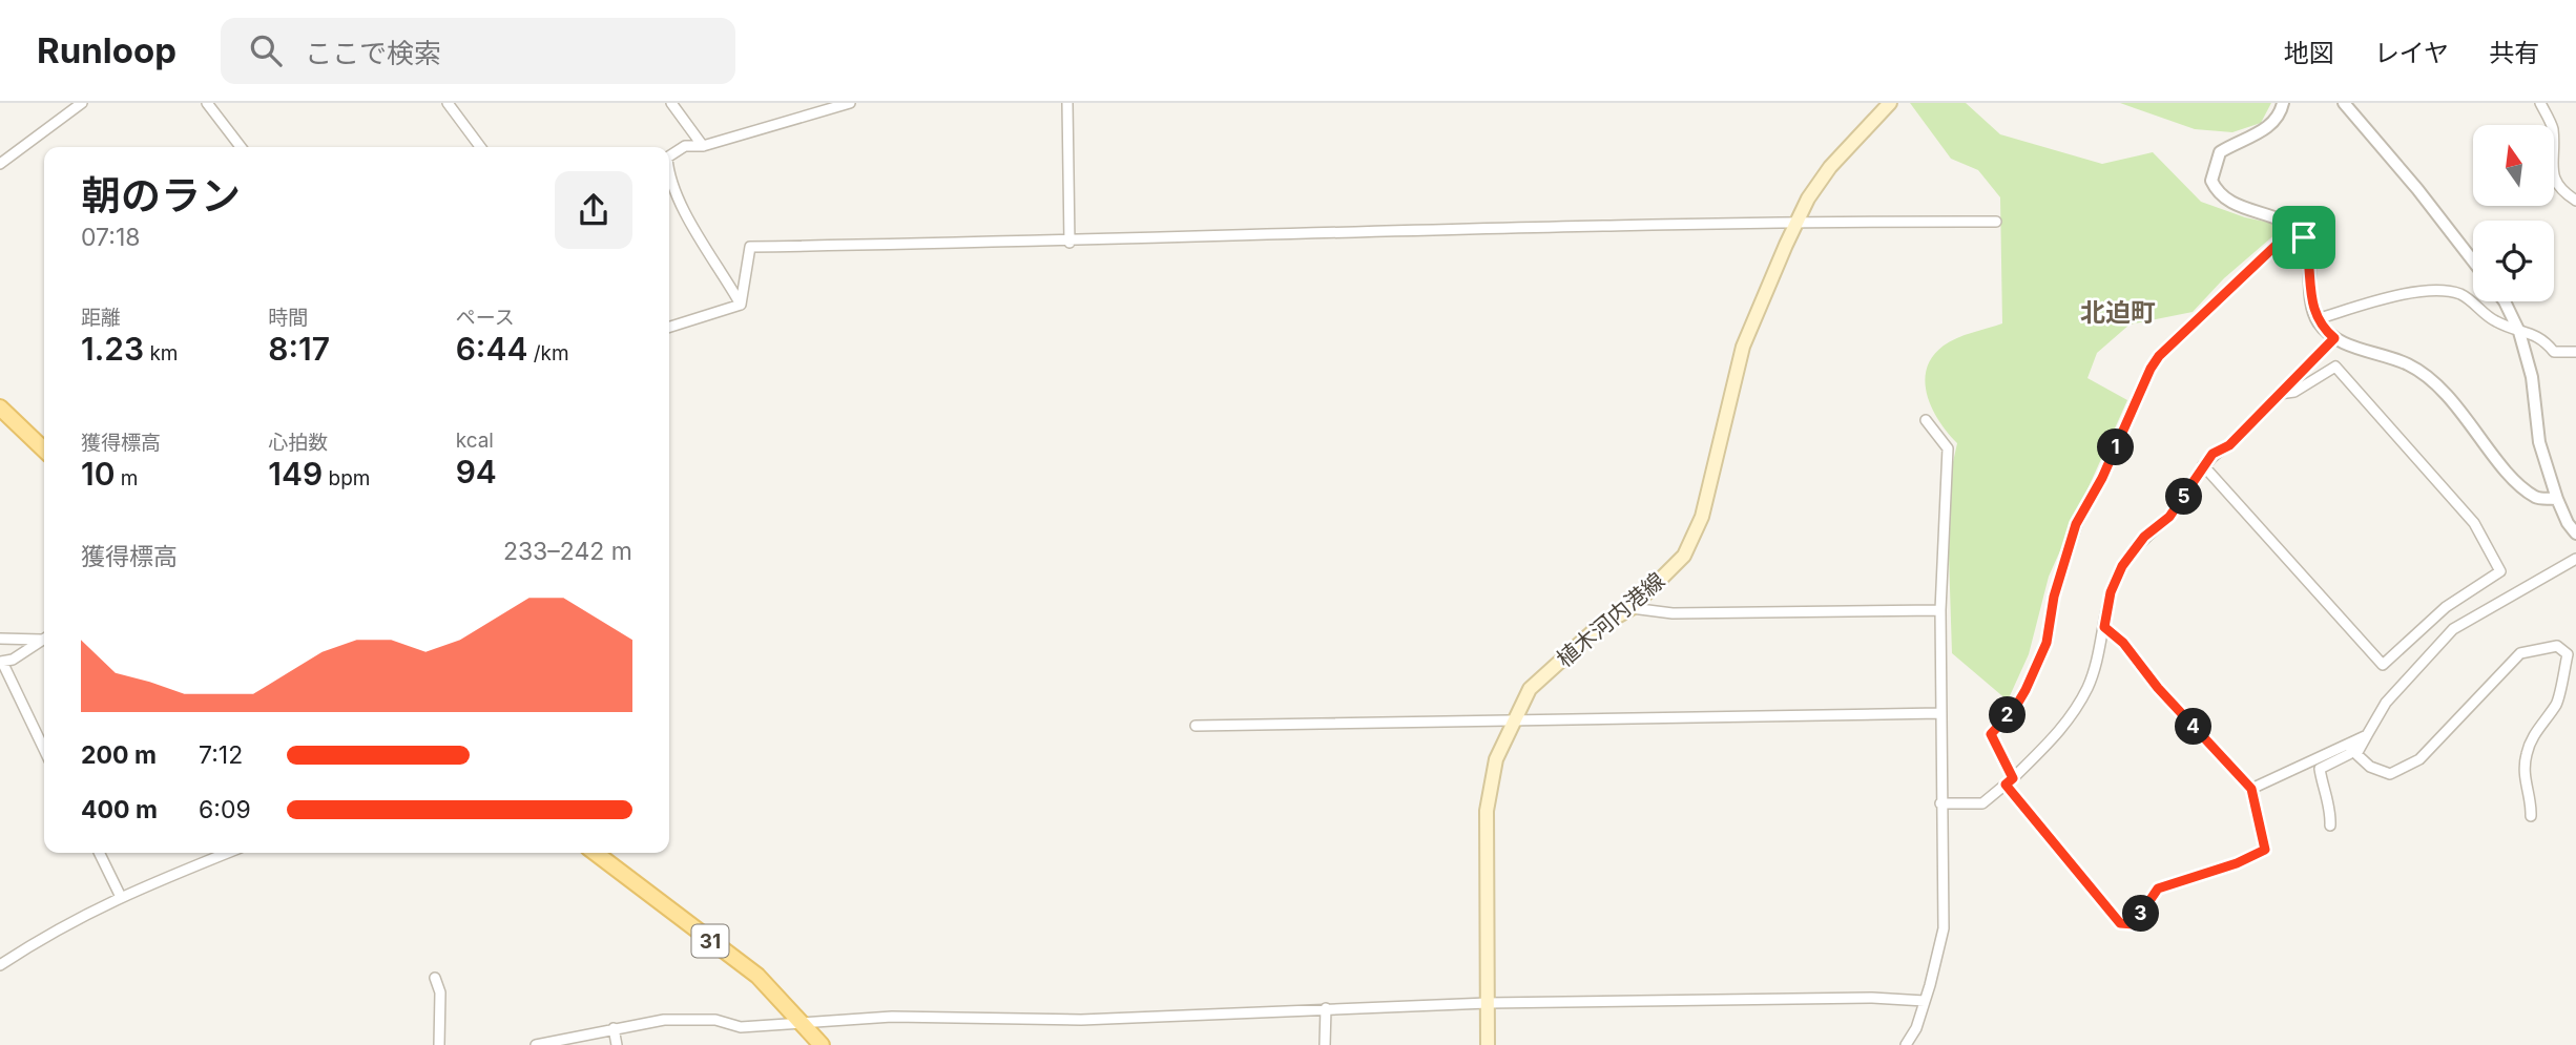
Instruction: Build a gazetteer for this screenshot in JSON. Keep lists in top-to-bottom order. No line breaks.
{"streets":{"main road":["植木河内港線","31"]},"districts":["北迫町"],"north":"top","page":{"header":"Runloop","search":"ここで検索","nav":["地図","レイヤ","共有"],"heading":["朝のラン","07:18"],"stats":[["距離","1.23 km"],["時間","8:17"],["ペース","6:44 /km"],["獲得標高","10 m"],["心拍数","149 bpm"],["kcal","94"]],"pins":["1","5","2","4","3"],"chart":["獲得標高","233–242 m"],"list":[{"name":"200 m","note":"7:12"},{"name":"400 m","note":"6:09"}]}}
